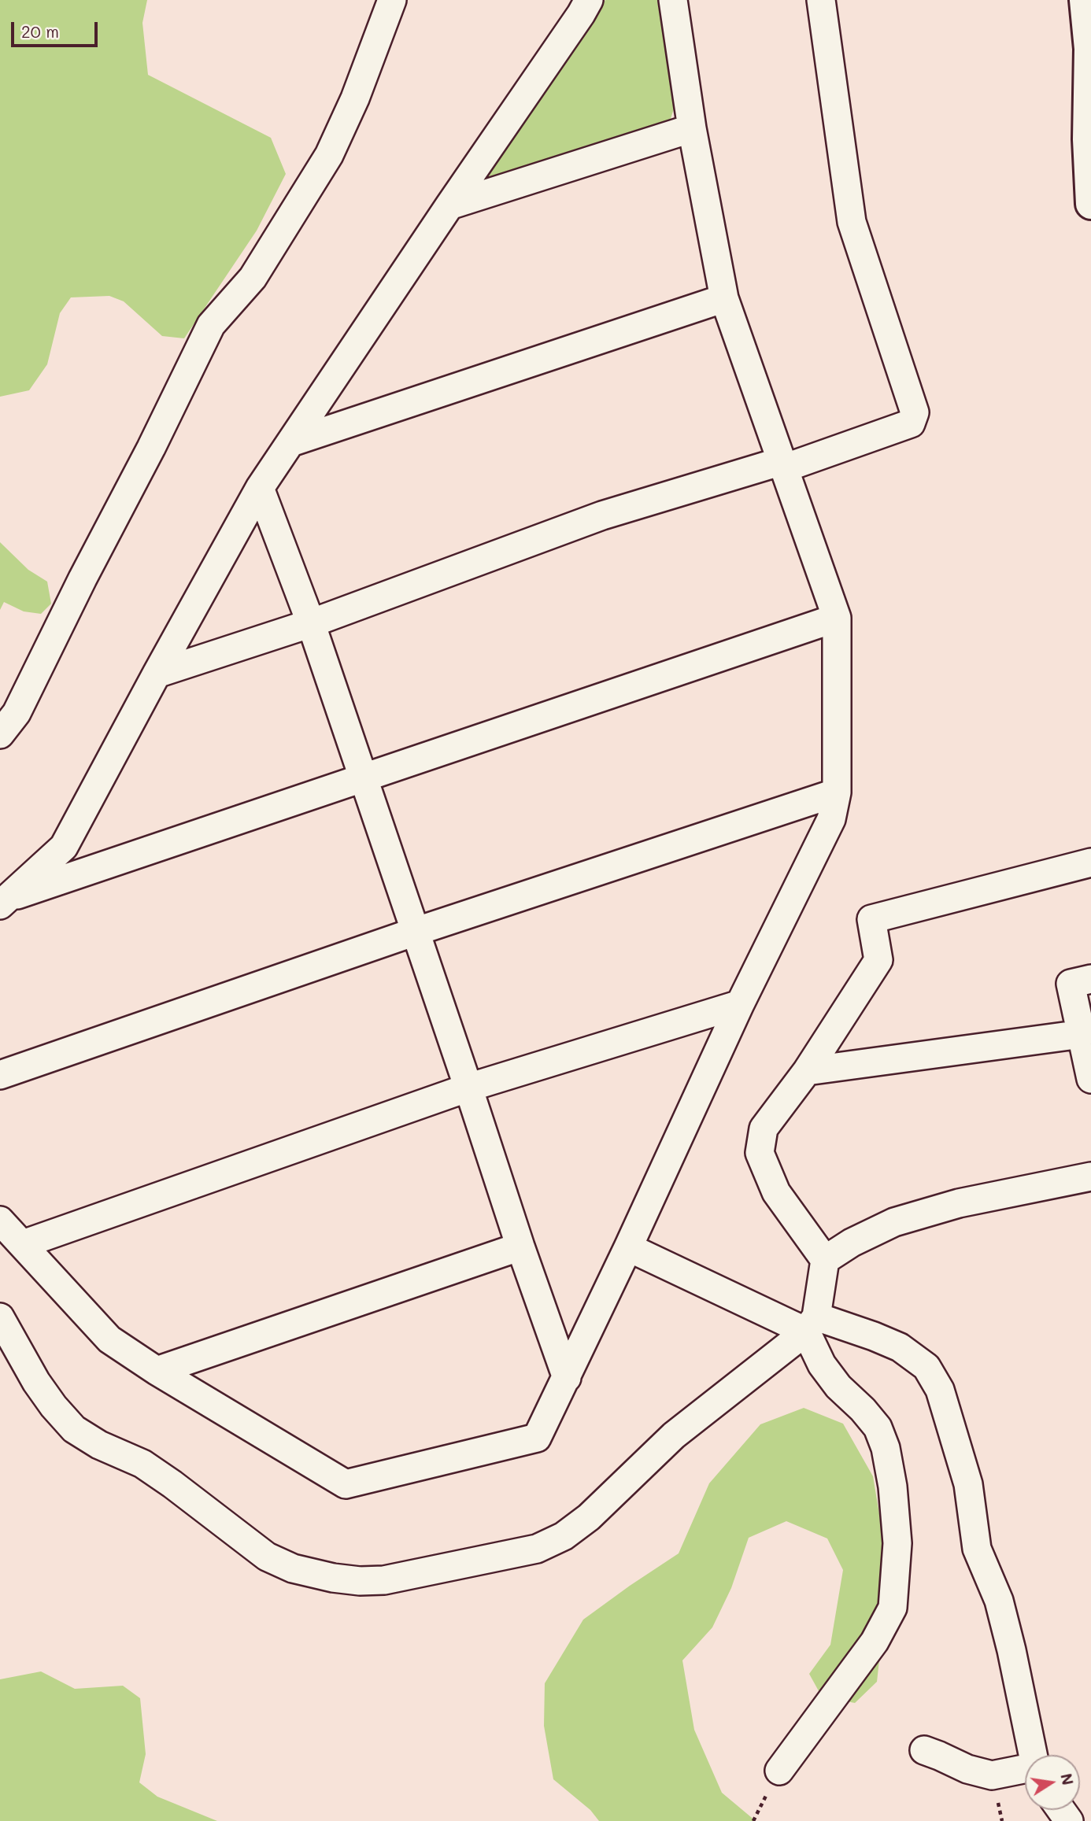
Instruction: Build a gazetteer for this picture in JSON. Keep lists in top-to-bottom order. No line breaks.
{"scale_bar":"20 m","north":"right"}
